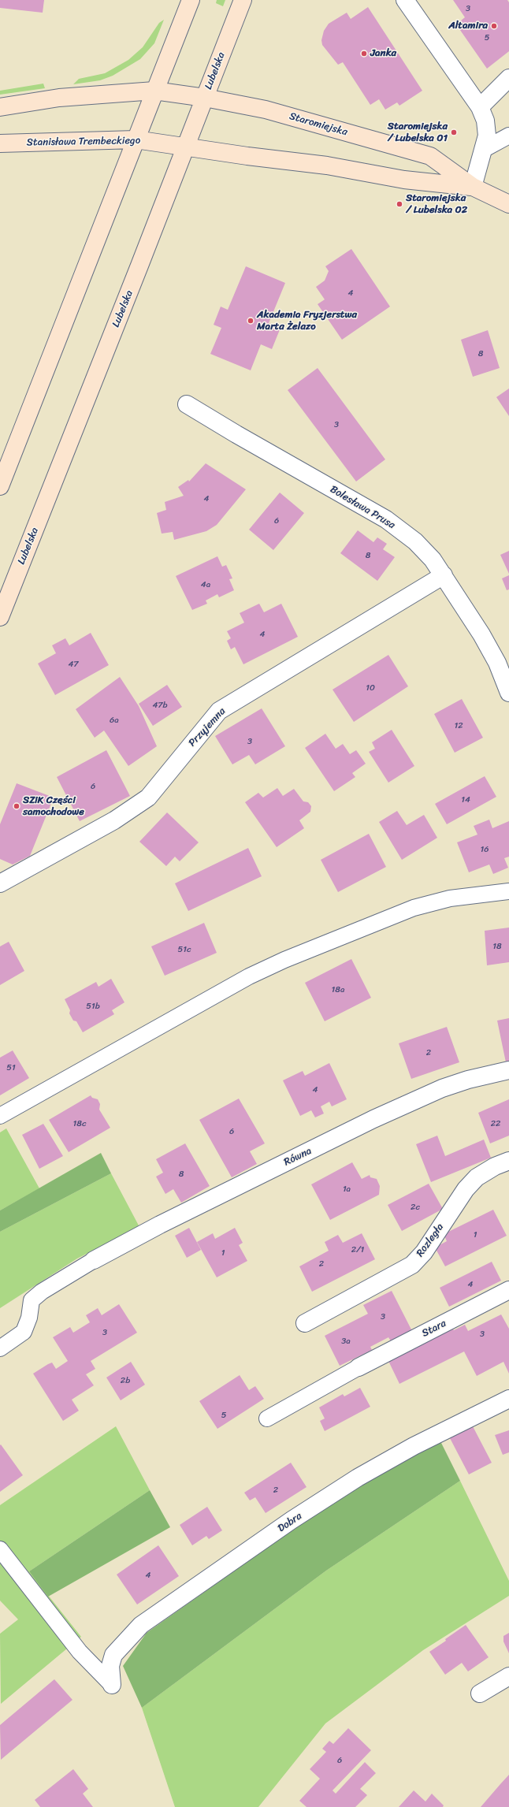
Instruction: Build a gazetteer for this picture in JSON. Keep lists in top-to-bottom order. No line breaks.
{"streets":{"main road":["Lubelska","Staromiejska","Stanisława Trembeckiego"],"street":["Bolesława Prusa","Przyjemna","Równa","Rozległa","Stara","Dobra"]},"crossings":[["Lubelska","Staromiejska"],["Lubelska","Stanisława Trembeckiego"],["Staromiejska","Stanisława Trembeckiego"],["Bolesława Prusa","Przyjemna"]],"places":["Altamira","Janka","Staromiejska / Lubelska 01","Staromiejska / Lubelska 02","Akademia Fryzjerstwa Marta Żelazo","SZiK Części samochodowe"],"house_numbers":["3","5","4","8","3","4","6","8","4a","4","47","10","47b","6a","12","3","6","14","16","18","51c","18a","51b","2","51","4","18c","22","6","8","1a","2c","1","2/1","1","2","4","3","3","3","3a","2b","5","2","4","6"]}
